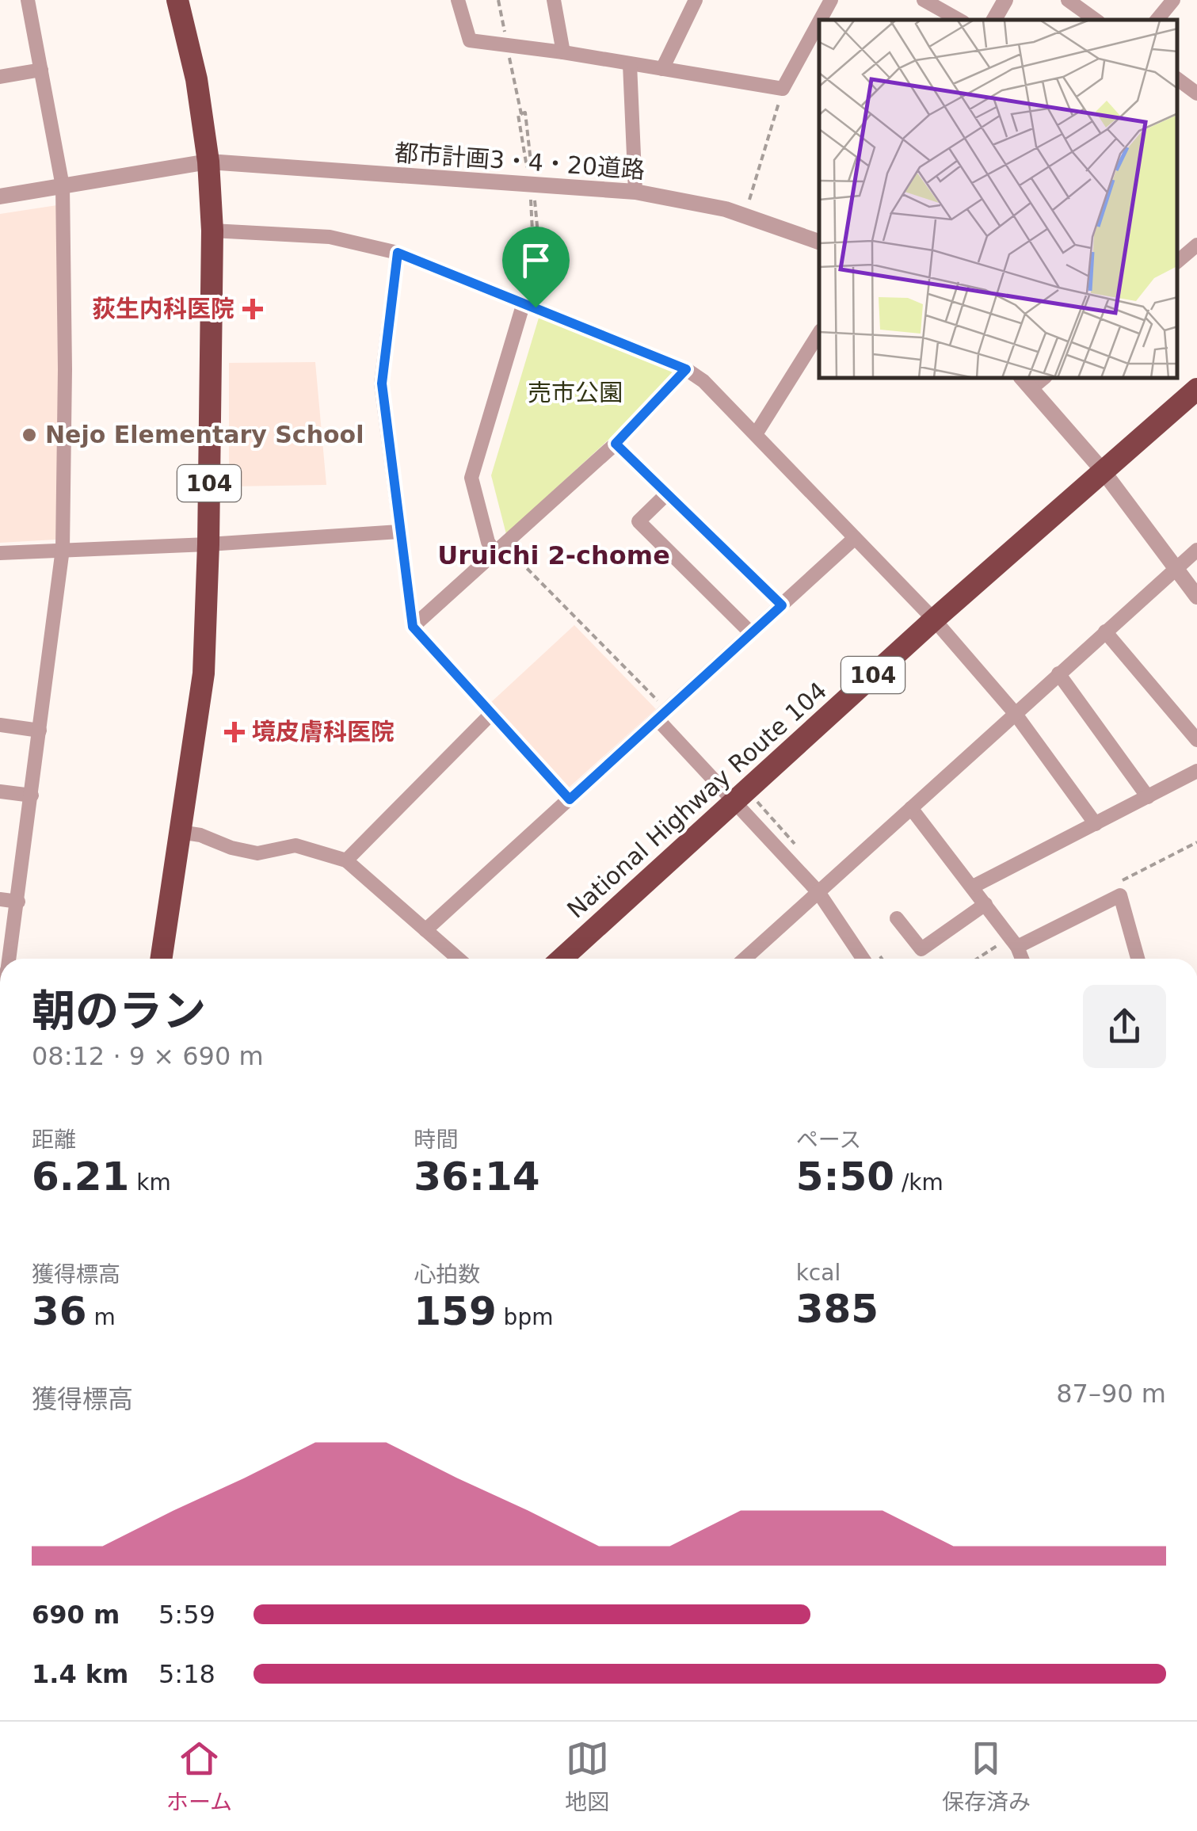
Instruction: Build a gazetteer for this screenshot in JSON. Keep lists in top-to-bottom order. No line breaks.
{"streets":{"highway":["104","National Highway Route 104"],"street":["都市計画3・4・20道路"]},"crossings":[["都市計画3・4・20道路","104"]],"districts":["Uruichi 2-chome"],"parks":["売市公園"],"places":{"health":["荻生内科医院","境皮膚科医院"],"other":["Nejo Elementary School"]},"page":{"heading":["朝のラン","08:12 · 9 × 690 m"],"stats":[["距離","6.21 km"],["時間","36:14"],["ペース","5:50 /km"],["獲得標高","36 m"],["心拍数","159 bpm"],["kcal","385"]],"chart":["獲得標高","87–90 m"],"list":[{"name":"690 m","note":"5:59"},{"name":"1.4 km","note":"5:18"}],"tabs":["ホーム","地図","保存済み"]}}
